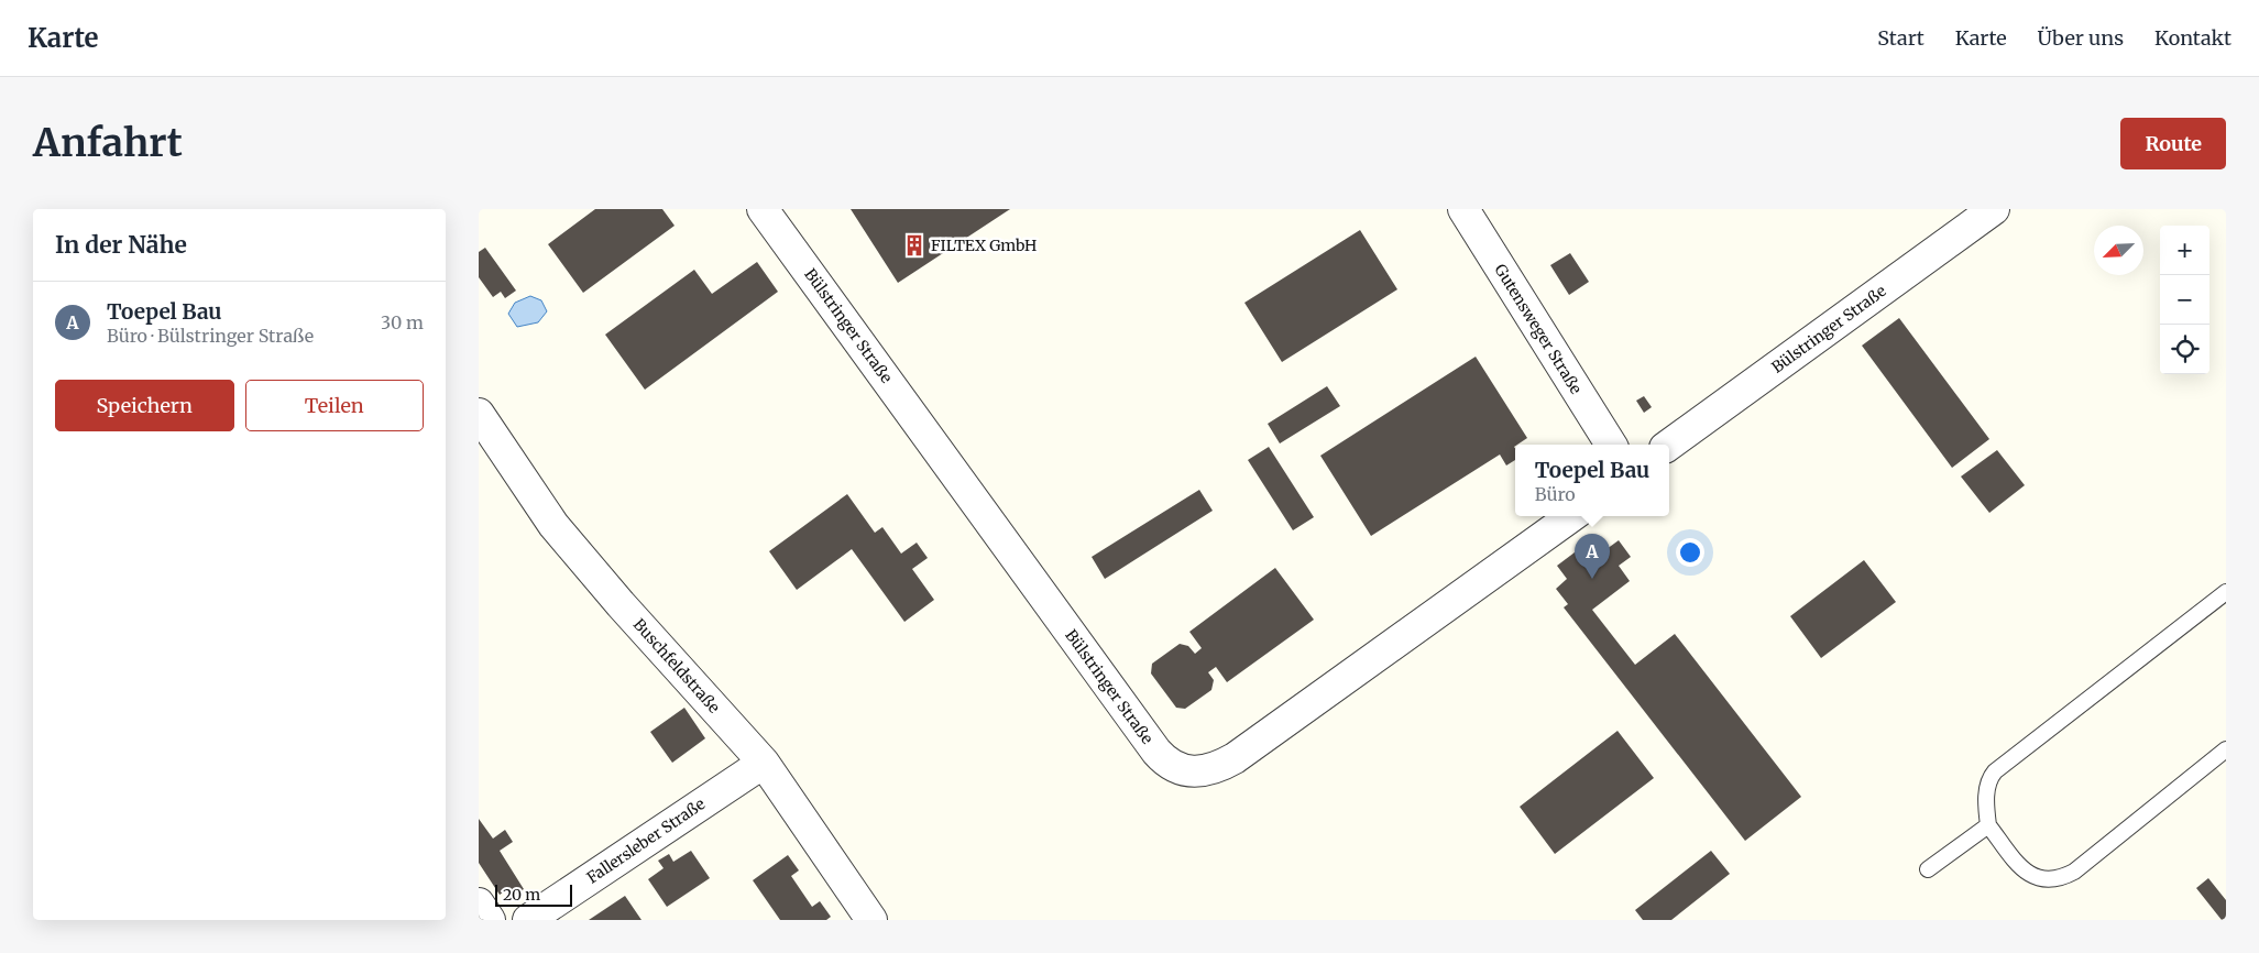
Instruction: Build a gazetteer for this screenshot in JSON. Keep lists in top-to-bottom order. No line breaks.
{"streets":{"street":["Bülstringer Straße","Gutensweger Straße","Buschfeldstraße","Fallersleber Straße"]},"crossings":[["Buschfeldstraße","Fallersleber Straße"]],"places":{"building":["FILTEX GmbH"]},"scale_bar":"20 m","north":"bottom left","page":{"header":"Karte","nav":["Start","Karte","Über uns","Kontakt"],"buttons":["Route",["Speichern","Teilen"]],"title":"Anfahrt","heading":"In der Nähe","map_buttons":["+","−"],"list":[{"mark":"A","name":"Toepel Bau","note":"Büro · Bülstringer Straße","value":"30 m"}],"popup":["Toepel Bau","Büro"],"pins":"A","scale":"20 m"}}
